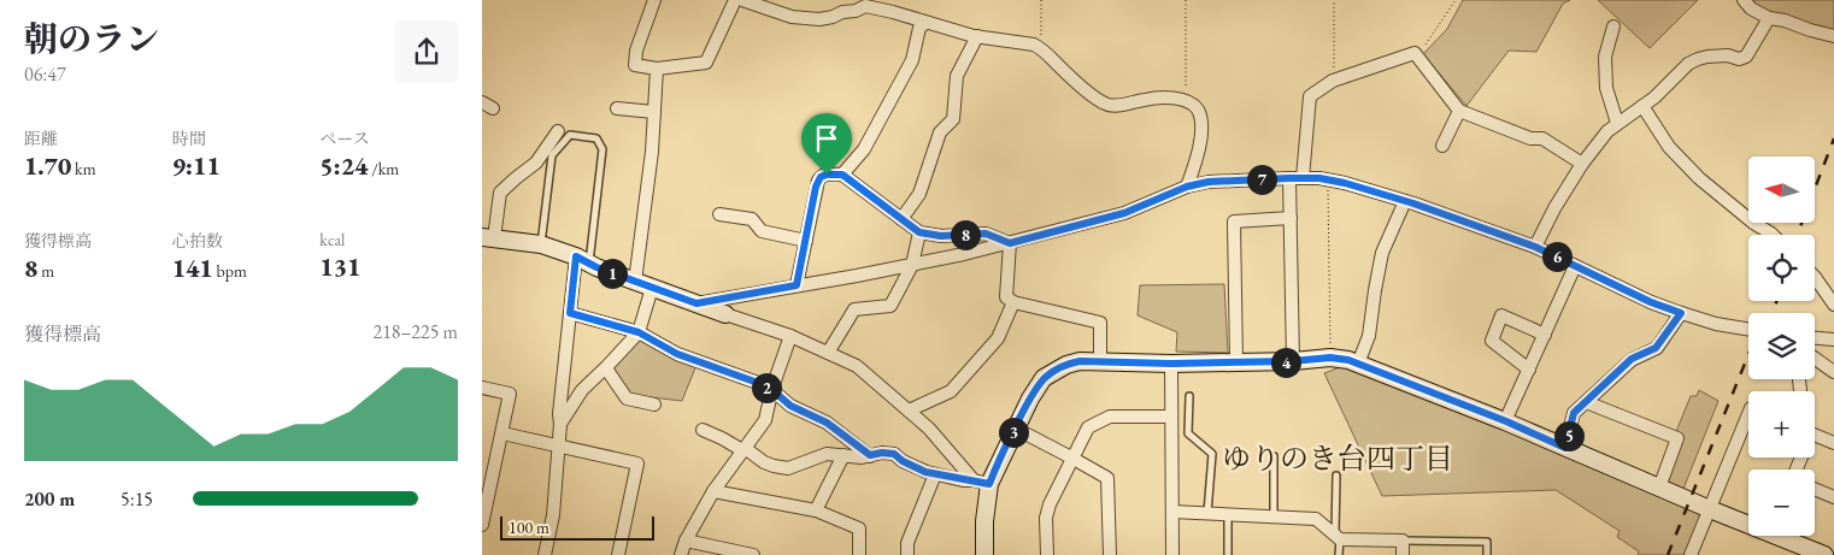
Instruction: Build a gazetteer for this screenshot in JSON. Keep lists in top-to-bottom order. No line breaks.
{"districts":["ゆりのき台四丁目"],"scale_bar":"100 m","north":"left","page":{"heading":["朝のラン","06:47"],"stats":[["距離","1.70 km"],["時間","9:11"],["ペース","5:24 /km"],["獲得標高","8 m"],["心拍数","141 bpm"],["kcal","131"]],"map_buttons":["+","−"],"pins":["7","8","6","1","4","2","3","5"],"chart":["獲得標高","218–225 m"],"list":[{"name":"200 m","note":"5:15"}],"scale":"100 m"}}
